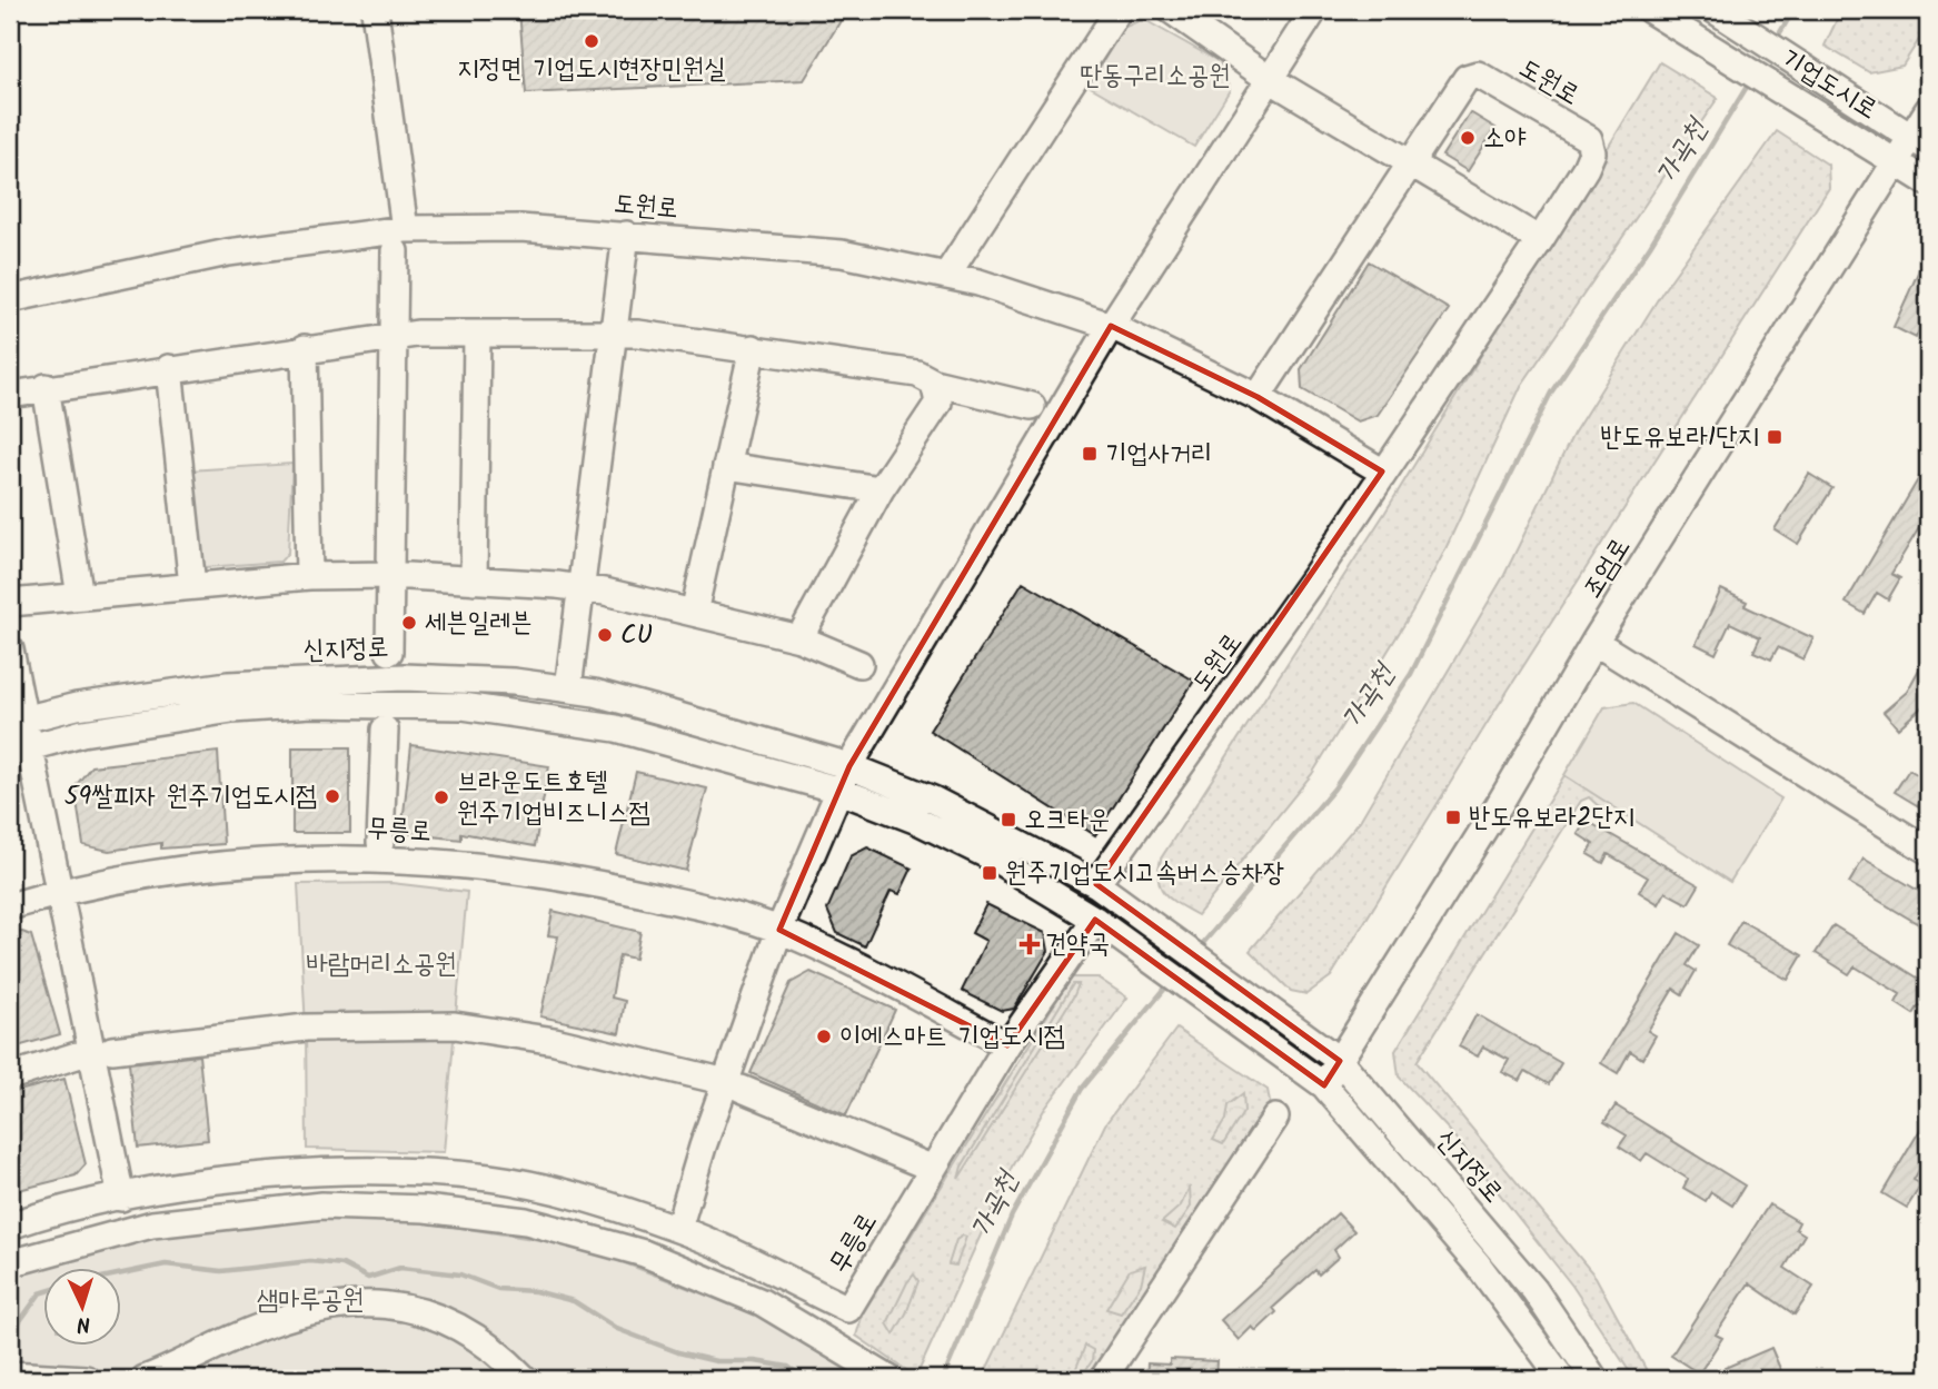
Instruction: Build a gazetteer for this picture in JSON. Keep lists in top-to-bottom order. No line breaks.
{"streets":{"street":["도원로","기업도시로","조엄로","신지정로","무릉로"]},"crossings":[["도원로","신지정로"],["기업도시로","조엄로"],["조엄로","신지정로"],["신지정로","무릉로"]],"water":["가곡천"],"parks":["딴동구리소공원","바람머리소공원","샘마루공원"],"places":{"other":["지정면 기업도시현장민원실","소야","세븐일레븐","CU","59쌀피자 원주기업도시점","브라운도트호텔 원주기업비즈니스점","이에스마트 기업도시점"],"transit":["반도유보라1단지","기업사거리","반도유보라2단지","오크타운","원주기업도시고속버스승차장"],"health":["건약국"]},"north":"bottom"}
